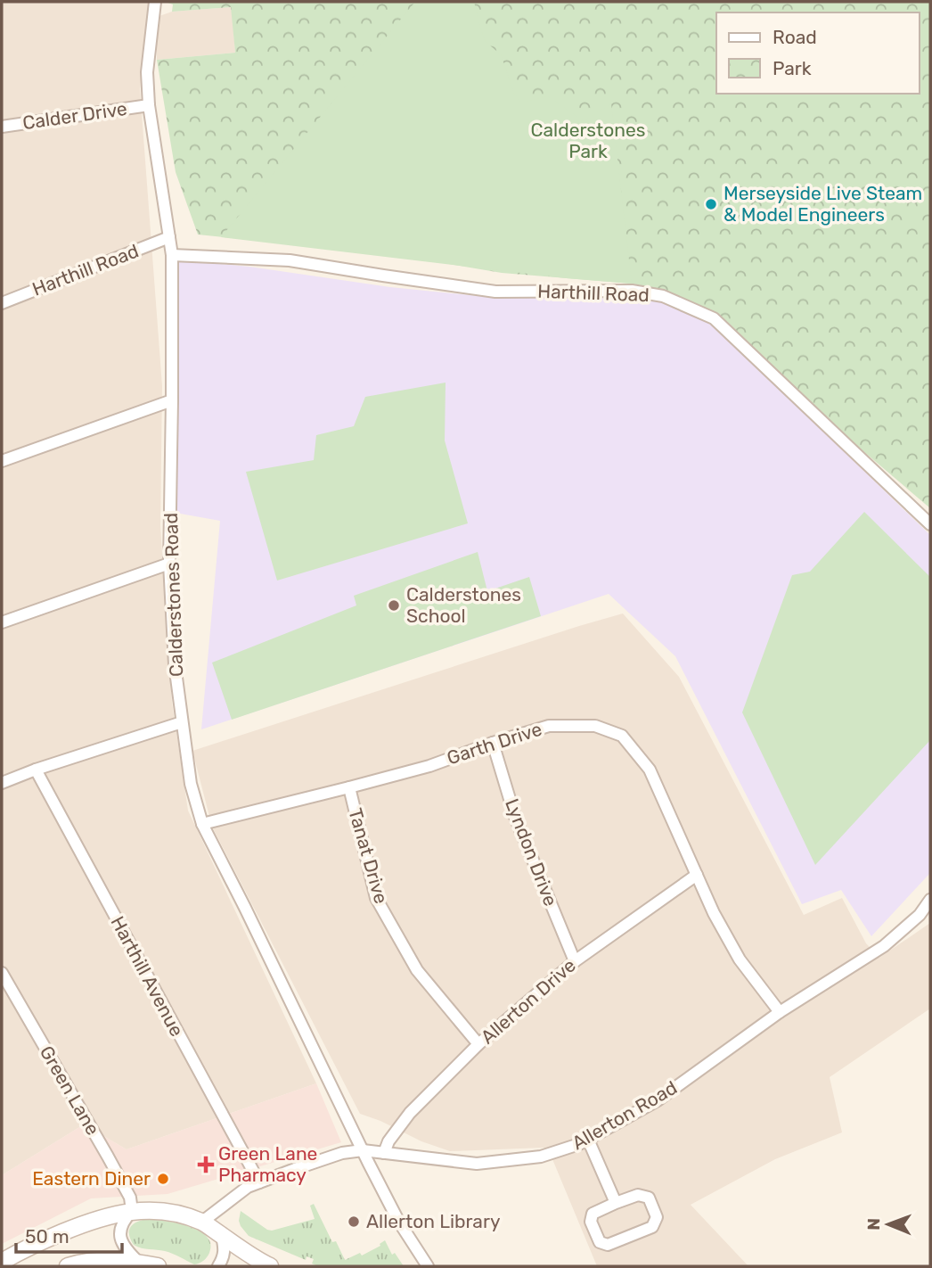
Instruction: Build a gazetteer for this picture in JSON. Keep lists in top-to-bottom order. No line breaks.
{"streets":{"street":["Calder Drive","Harthill Road","Calderstones Road","Garth Drive","Lyndon Drive","Tanat Drive","Harthill Avenue","Allerton Drive","Green Lane","Allerton Road"]},"crossings":[["Calder Drive","Calderstones Road"],["Harthill Road","Calderstones Road"],["Calderstones Road","Garth Drive"],["Calderstones Road","Allerton Road"],["Garth Drive","Lyndon Drive"],["Garth Drive","Tanat Drive"],["Garth Drive","Allerton Drive"],["Garth Drive","Allerton Road"],["Lyndon Drive","Allerton Drive"],["Tanat Drive","Allerton Drive"],["Harthill Avenue","Allerton Road"],["Allerton Drive","Allerton Road"]],"parks":["Calderstones Park"],"places":{"other":["Merseyside Live Steam & Model Engineers","Calderstones School","Eastern Diner","Allerton Library"],"health":["Green Lane Pharmacy"]},"legend":["Road","Park"],"scale_bar":"50 m","north":"left"}
